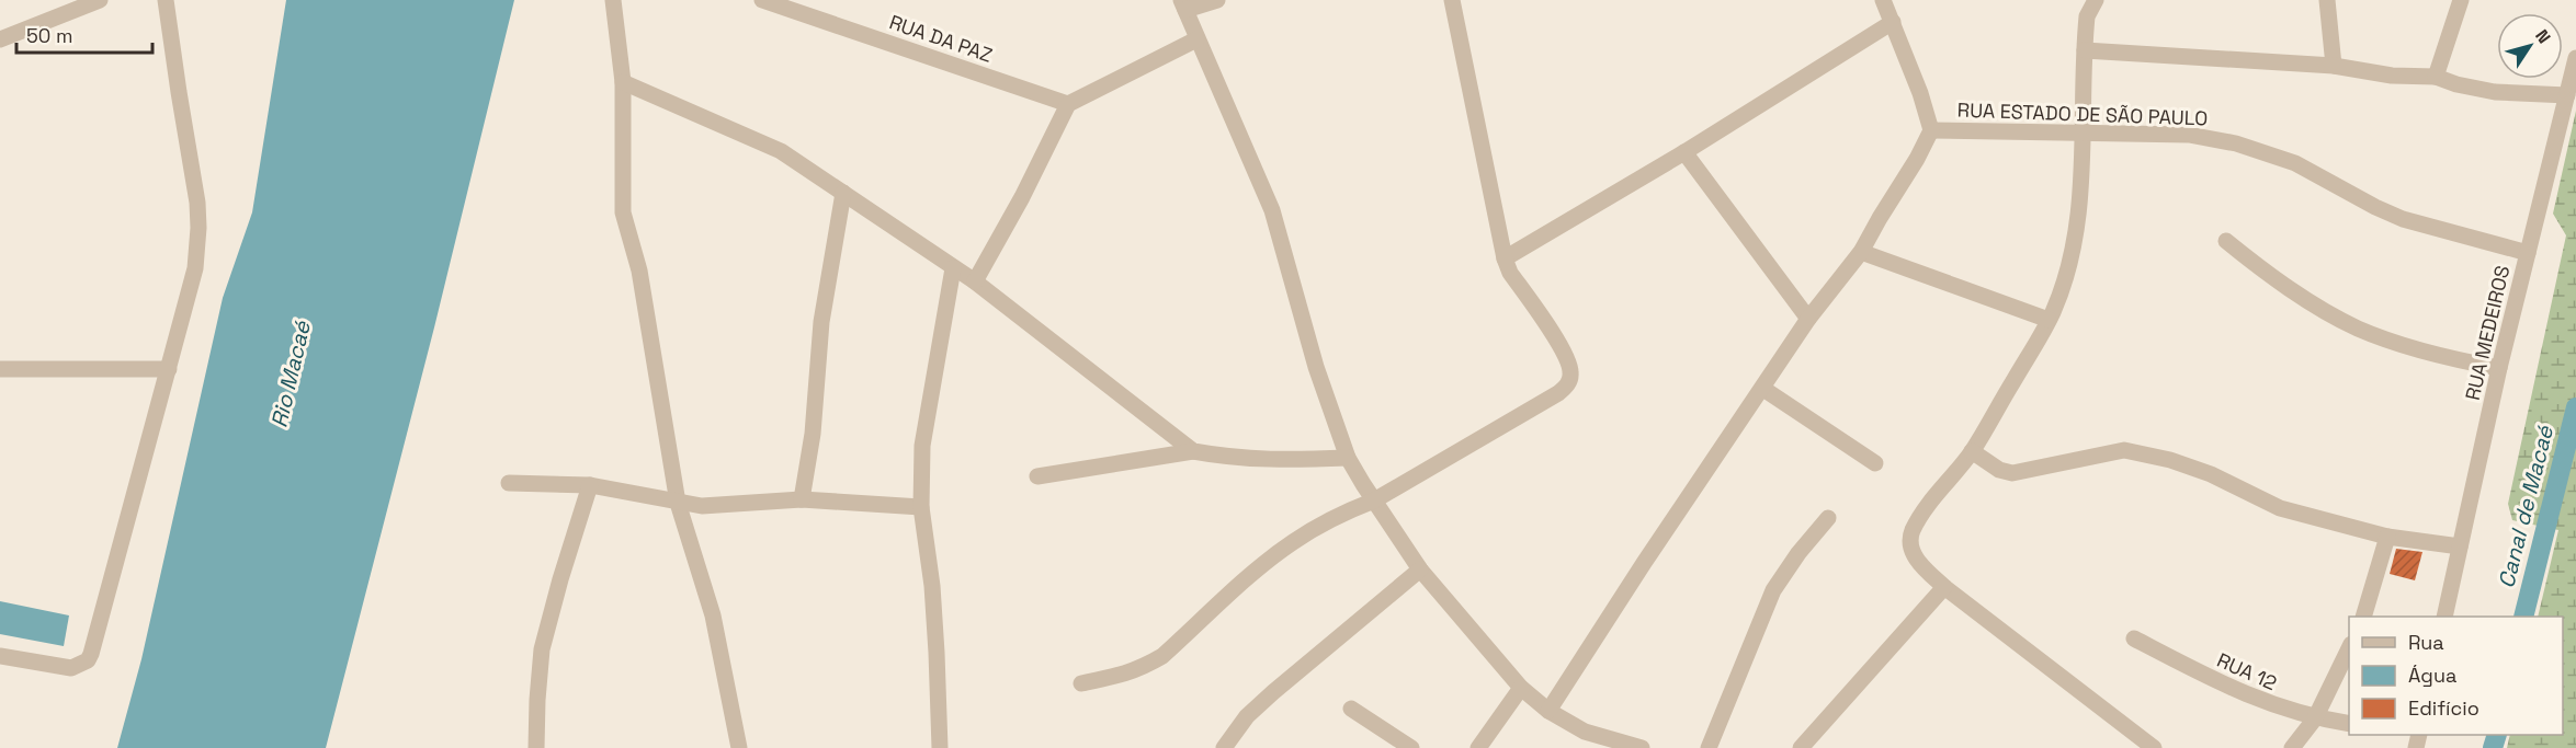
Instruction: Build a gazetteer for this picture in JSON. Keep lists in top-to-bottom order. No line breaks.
{"streets":{"street":["RUA DA PAZ","RUA ESTADO DE SÃO PAULO","RUA MEDEIROS","RUA 12"]},"crossings":[["RUA ESTADO DE SÃO PAULO","RUA MEDEIROS"]],"water":["Rio Macaé","Canal de Macaé"],"legend":["Rua","Água","Edifício"],"scale_bar":"50 m","north":"top right"}
